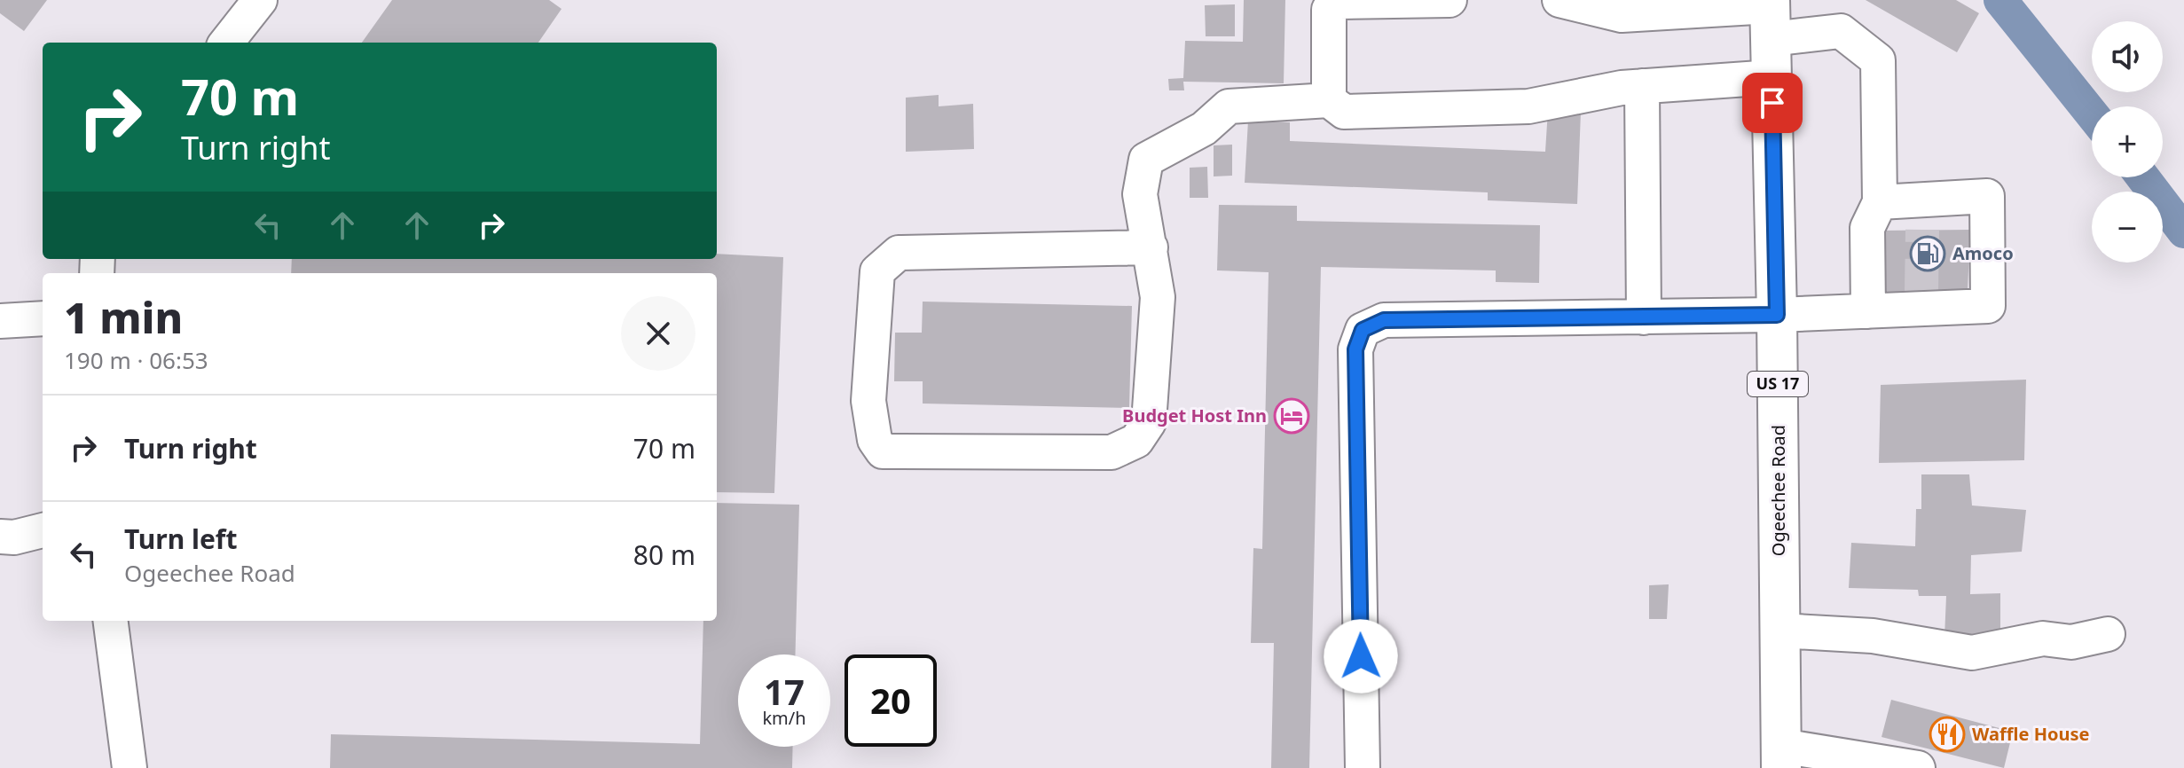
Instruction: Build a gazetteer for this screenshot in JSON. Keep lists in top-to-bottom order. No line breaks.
{"streets":{"main road":["US 17","Ogeechee Road"]},"places":{"fuel station":["Amoco"],"hotel":["Budget Host Inn"],"restaurant":["Waffle House"]},"page":{"map_buttons":["+","−"],"turn":["70 m","Turn right"],"heading":["1 min","190 m · 06:53"],"list":[{"name":"Turn right","value":"70 m"},{"name":"Turn left","note":"Ogeechee Road","value":"80 m"}],"speed":"17 km/h","limit":"20"}}
